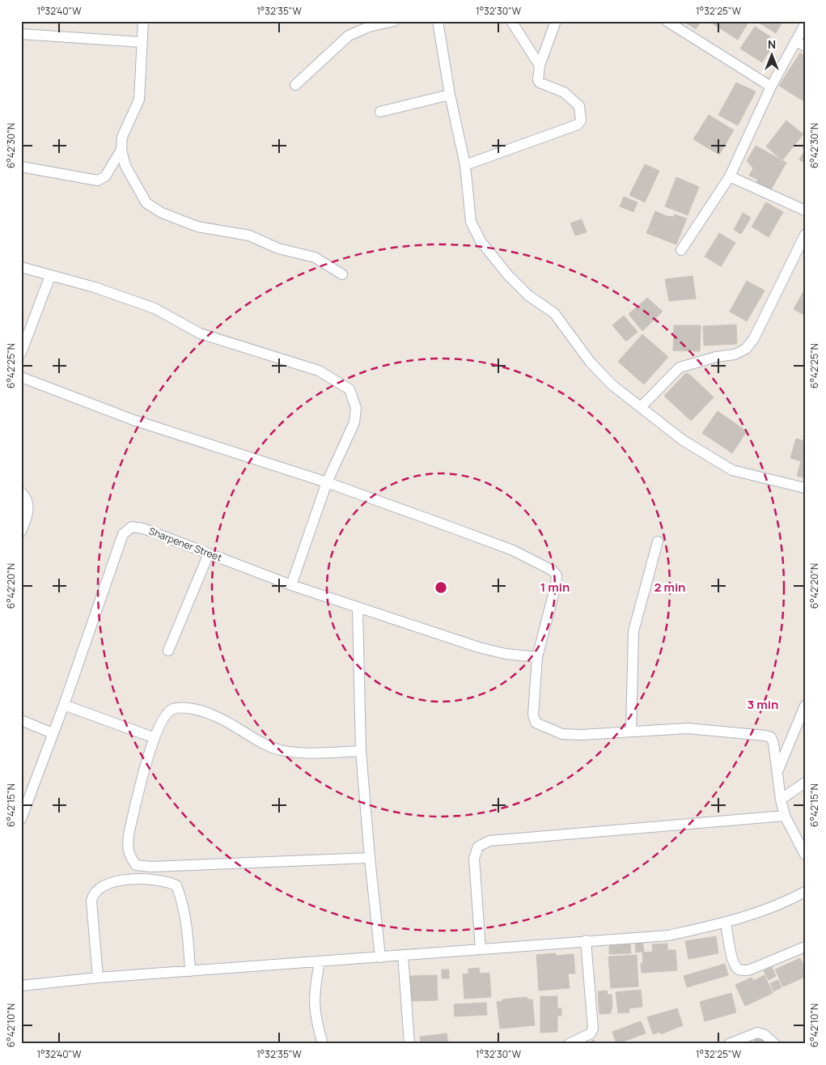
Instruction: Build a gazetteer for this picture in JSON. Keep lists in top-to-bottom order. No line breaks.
{"streets":{"street":["Sharpener Street"]},"north":"top","coordinates":["1°32'40\"W","1°32'35\"W","1°32'30\"W","1°32'25\"W","6°42'30\"N","6°42'25\"N","6°42'20\"N","6°42'15\"N","6°42'10\"N"],"rings":["1 min","2 min","3 min"]}
